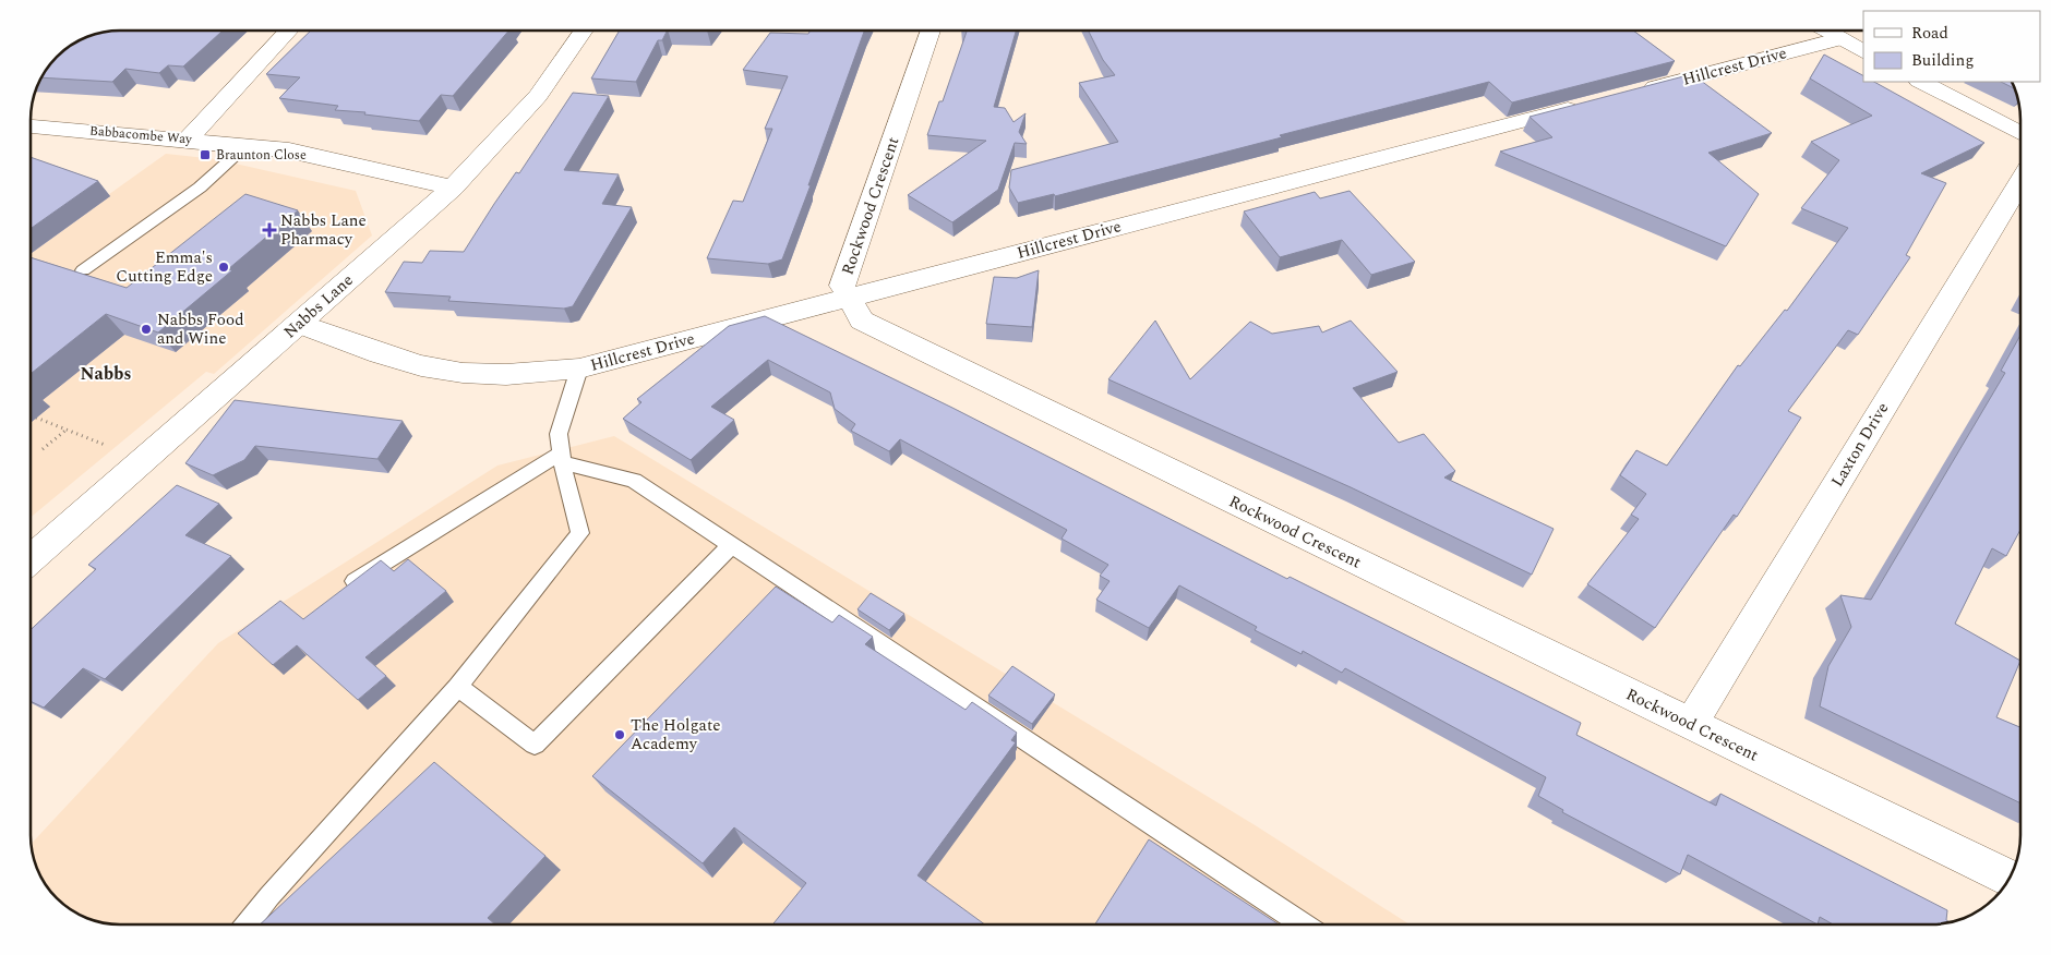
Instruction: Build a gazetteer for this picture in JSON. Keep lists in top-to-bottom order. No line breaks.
{"streets":{"street":["Hillcrest Drive","Babbacombe Way","Rockwood Crescent","Nabbs Lane","Laxton Drive"]},"crossings":[["Hillcrest Drive","Rockwood Crescent"],["Hillcrest Drive","Nabbs Lane"],["Babbacombe Way","Nabbs Lane"],["Rockwood Crescent","Laxton Drive"]],"districts":["Nabbs"],"places":{"transit":["Braunton Close"],"health":["Nabbs Lane Pharmacy"],"other":["Emma's Cutting Edge","Nabbs Food and Wine","The Holgate Academy"]},"legend":["Road","Building"]}
